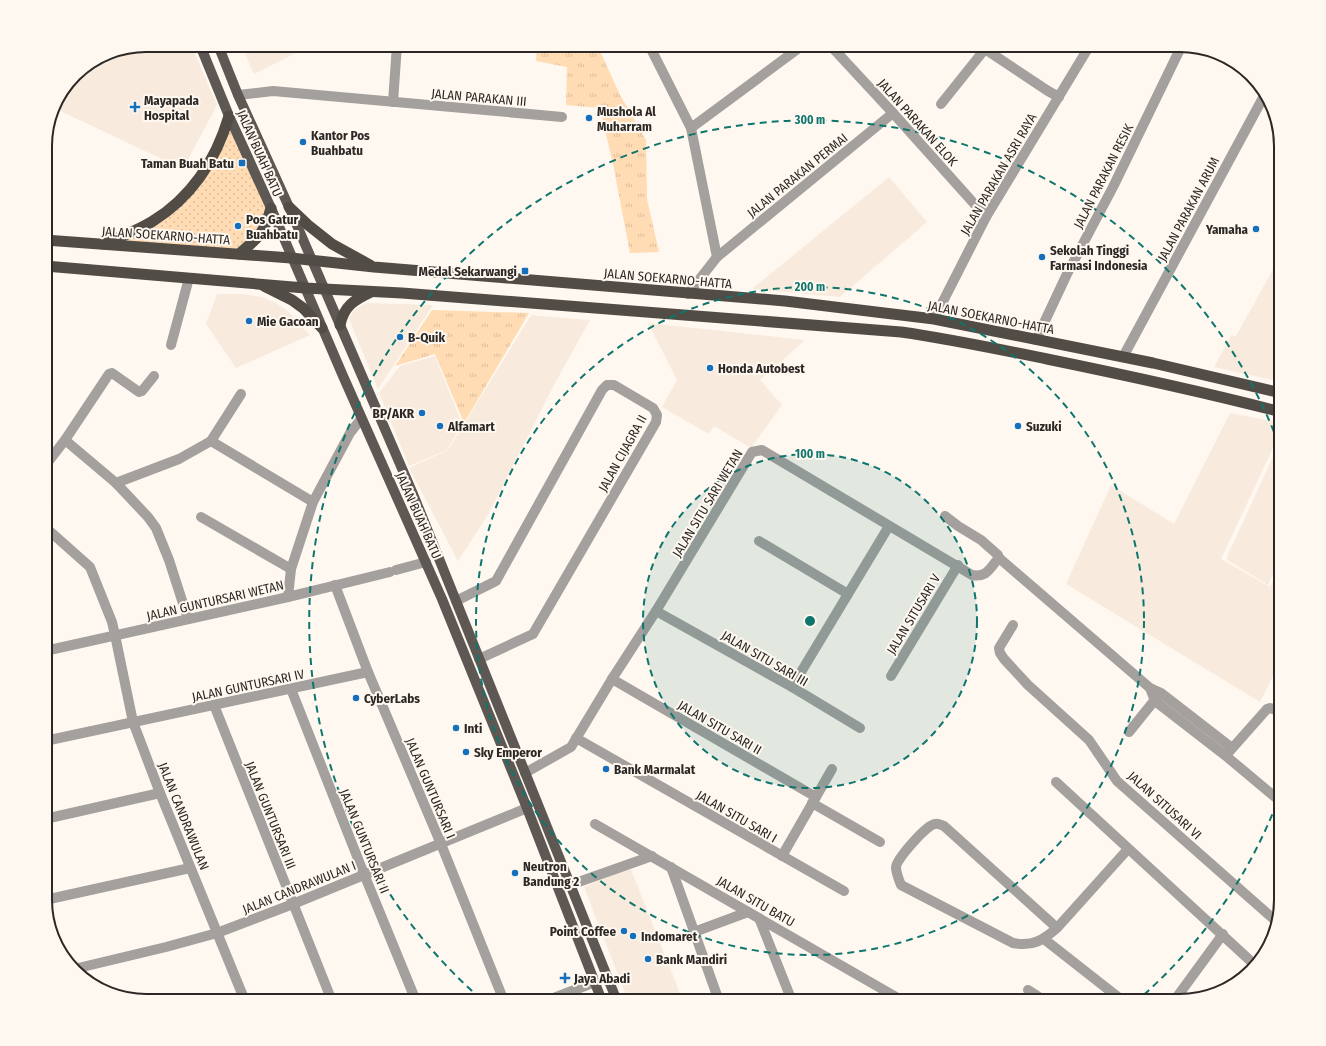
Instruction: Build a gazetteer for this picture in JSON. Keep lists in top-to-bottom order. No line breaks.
{"streets":{"highway":["JALAN SOEKARNO-HATTA"],"main road":["JALAN BUAH BATU"],"street":["JALAN PARAKAN III","JALAN PARAKAN ELOK","JALAN PARAKAN ASRI RAYA","JALAN PARAKAN PERMAI","JALAN PARAKAN RESIK","JALAN PARAKAN ARUM","JALAN CIJAGRA II","JALAN SITU SARI WETAN","JALAN GUNTURSARI WETAN","JALAN SITUSARI V","JALAN SITU SARI III","JALAN GUNTURSARI IV","JALAN SITU SARI II","JALAN GUNTURSARI I","JALAN SITUSARI VI","JALAN GUNTURSARI III","JALAN CANDRAWULAN","JALAN SITU SARI I","JALAN GUNTURSARI II","JALAN CANDRAWULAN I","JALAN SITU BATU"]},"crossings":[["JALAN PARAKAN III","JALAN BUAH BATU"],["JALAN PARAKAN ELOK","JALAN PARAKAN ASRI RAYA"],["JALAN PARAKAN ELOK","JALAN PARAKAN PERMAI"],["JALAN BUAH BATU","JALAN SOEKARNO-HATTA"],["JALAN BUAH BATU","JALAN CIJAGRA II"],["JALAN BUAH BATU","JALAN SITU SARI WETAN"],["JALAN BUAH BATU","JALAN GUNTURSARI WETAN"],["JALAN BUAH BATU","JALAN CANDRAWULAN I"],["JALAN PARAKAN ASRI RAYA","JALAN SOEKARNO-HATTA"],["JALAN PARAKAN PERMAI","JALAN SOEKARNO-HATTA"],["JALAN PARAKAN RESIK","JALAN SOEKARNO-HATTA"],["JALAN PARAKAN ARUM","JALAN SOEKARNO-HATTA"],["JALAN SITU SARI WETAN","JALAN SITUSARI V"],["JALAN SITU SARI WETAN","JALAN SITU SARI III"],["JALAN SITU SARI WETAN","JALAN SITU SARI II"],["JALAN SITU SARI WETAN","JALAN SITU SARI I"],["JALAN GUNTURSARI WETAN","JALAN GUNTURSARI I"],["JALAN GUNTURSARI WETAN","JALAN CANDRAWULAN"],["JALAN GUNTURSARI IV","JALAN GUNTURSARI I"],["JALAN GUNTURSARI IV","JALAN GUNTURSARI III"],["JALAN GUNTURSARI IV","JALAN CANDRAWULAN"],["JALAN GUNTURSARI IV","JALAN GUNTURSARI II"],["JALAN GUNTURSARI I","JALAN CANDRAWULAN I"],["JALAN GUNTURSARI III","JALAN CANDRAWULAN I"],["JALAN CANDRAWULAN","JALAN CANDRAWULAN I"],["JALAN GUNTURSARI II","JALAN CANDRAWULAN I"]],"places":{"health":["Mayapada Hospital","Jaya Abadi"],"other":["Mushola Al Muharram","Kantor Pos Buahbatu","Pos Gatur Buahbatu","Yamaha","Sekolah Tinggi Farmasi Indonesia","Mie Gacoan","B-Quik","Honda Autobest","BP/AKR","Alfamart","Suzuki","CyberLabs","Inti","Sky Emperor","Bank Marmalat","Neutron Bandung 2","Point Coffee","Indomaret","Bank Mandiri"],"transit":["Taman Buah Batu","Medal Sekarwangi"]},"rings":["300 m","200 m","100 m"]}
